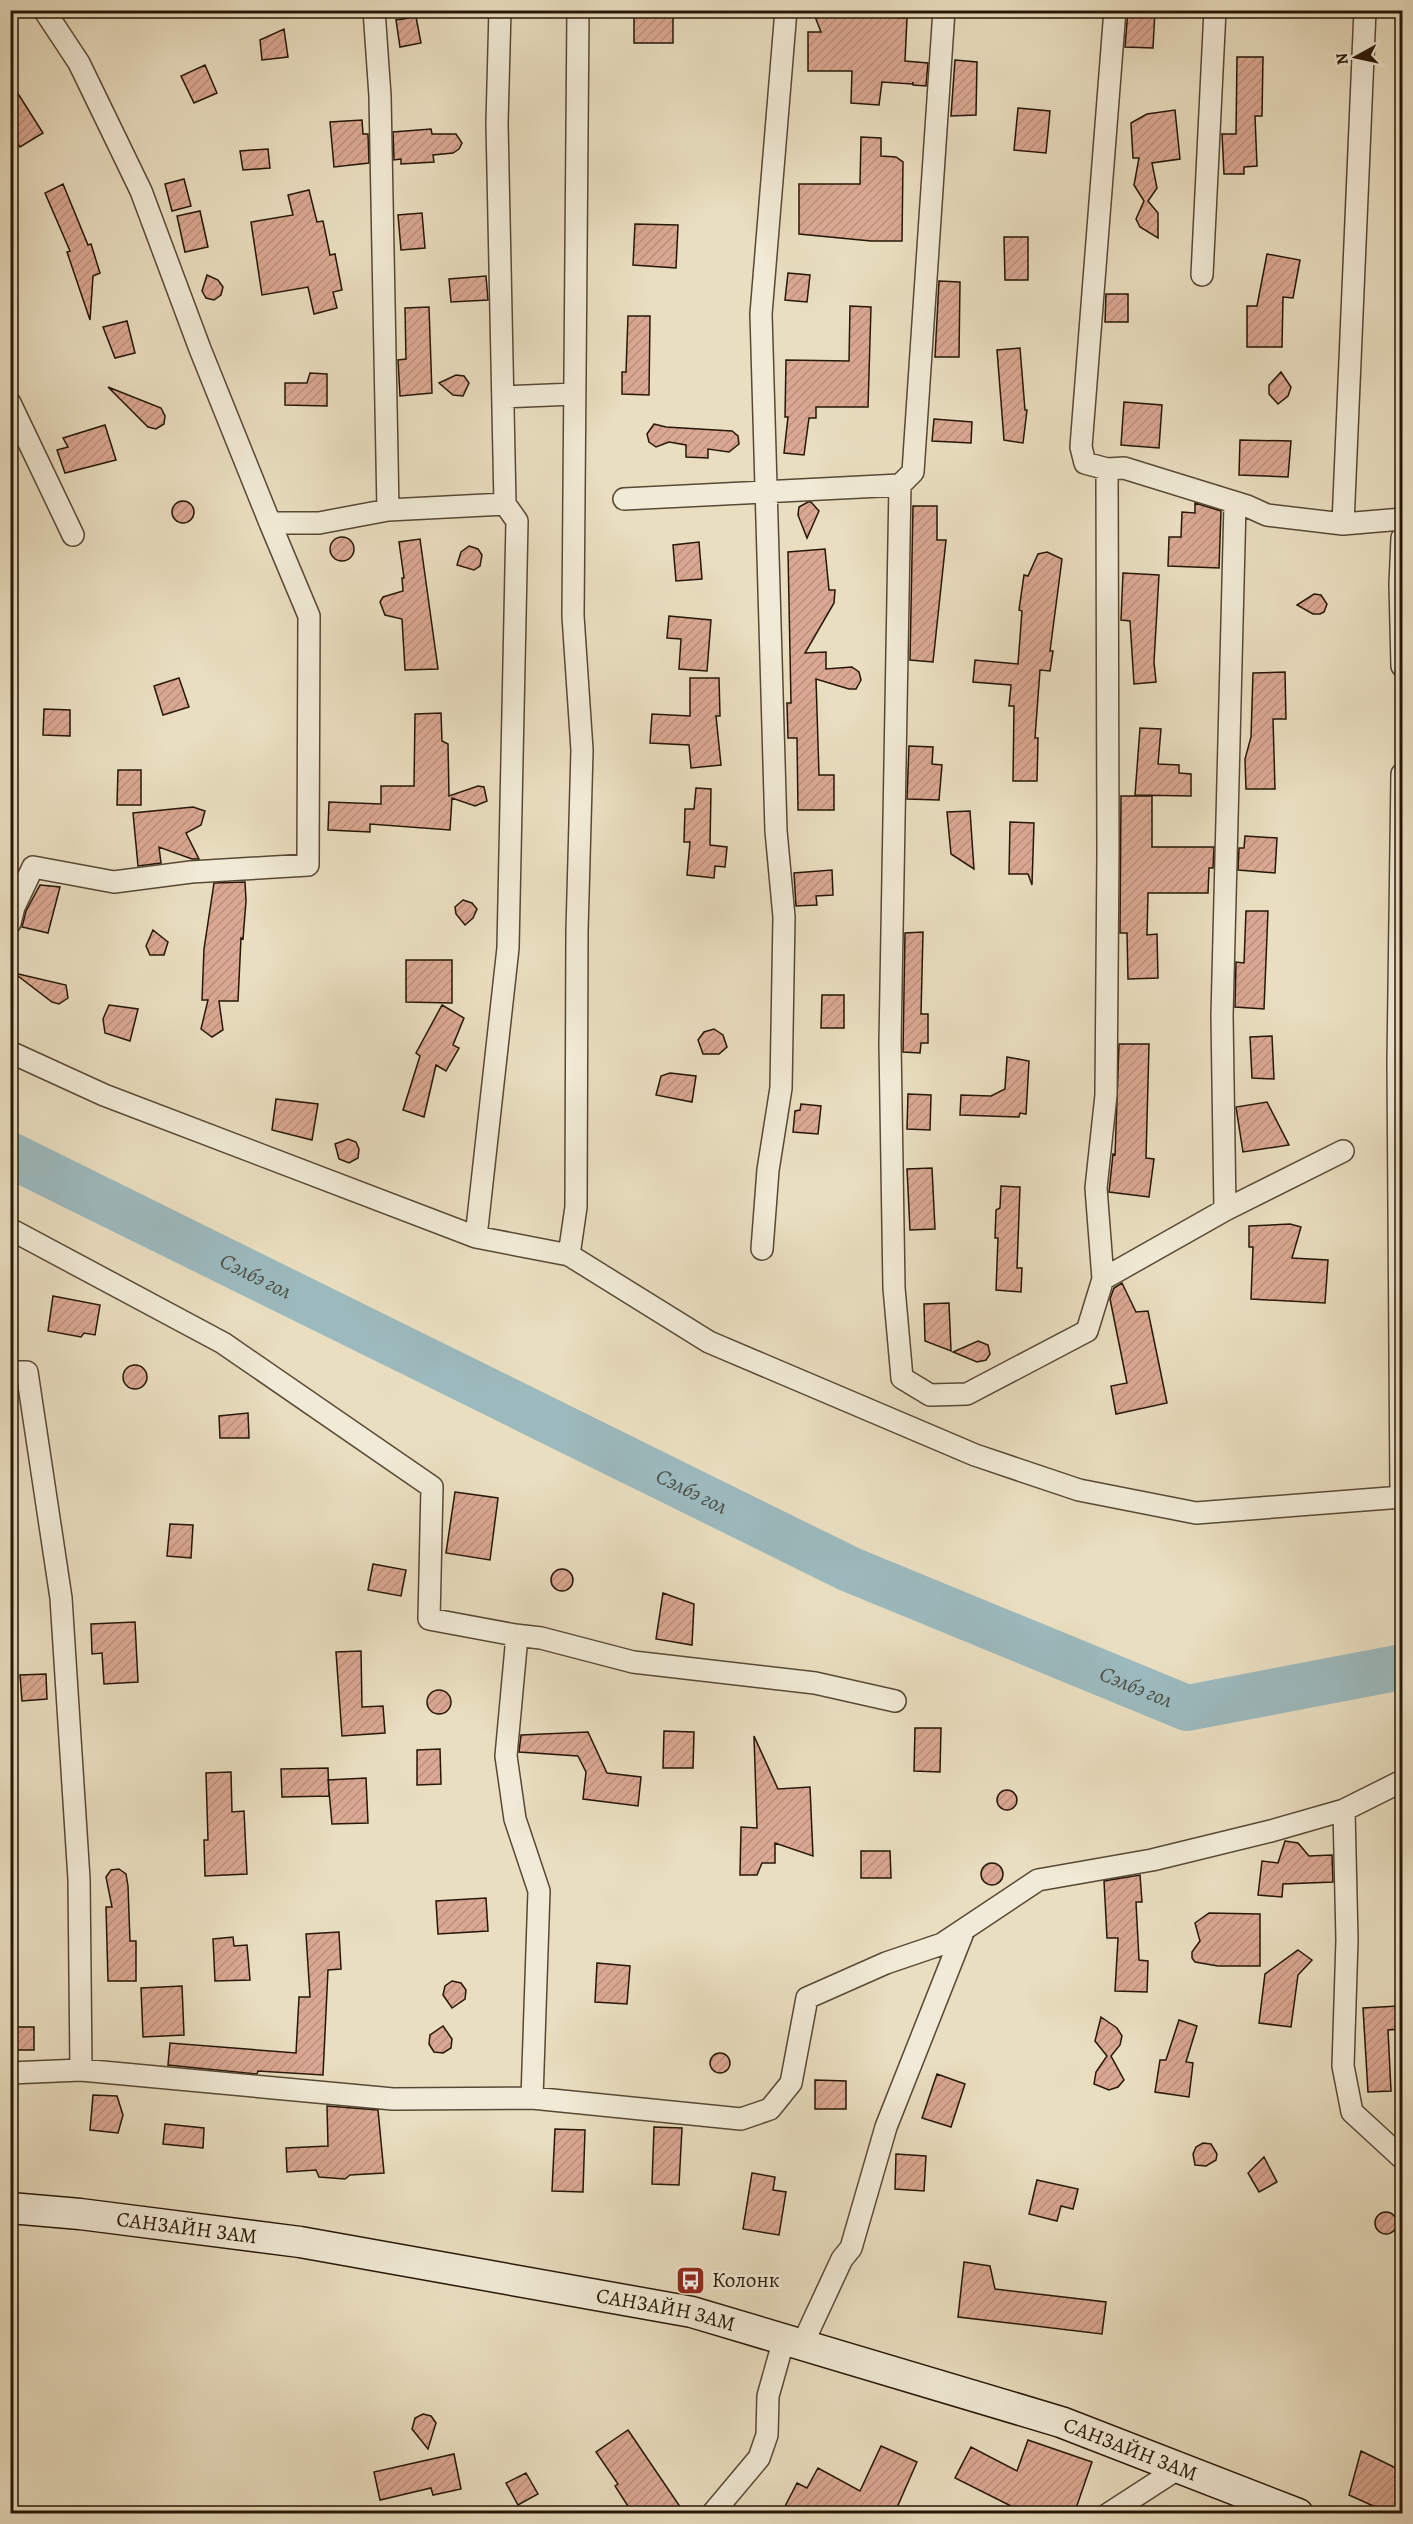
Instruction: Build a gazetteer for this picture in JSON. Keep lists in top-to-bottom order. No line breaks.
{"streets":{"main road":["САНЗАЙН ЗАМ"]},"water":["Сэлбэ гол"],"places":{"bus stop":["Колонк"]},"north":"left"}
